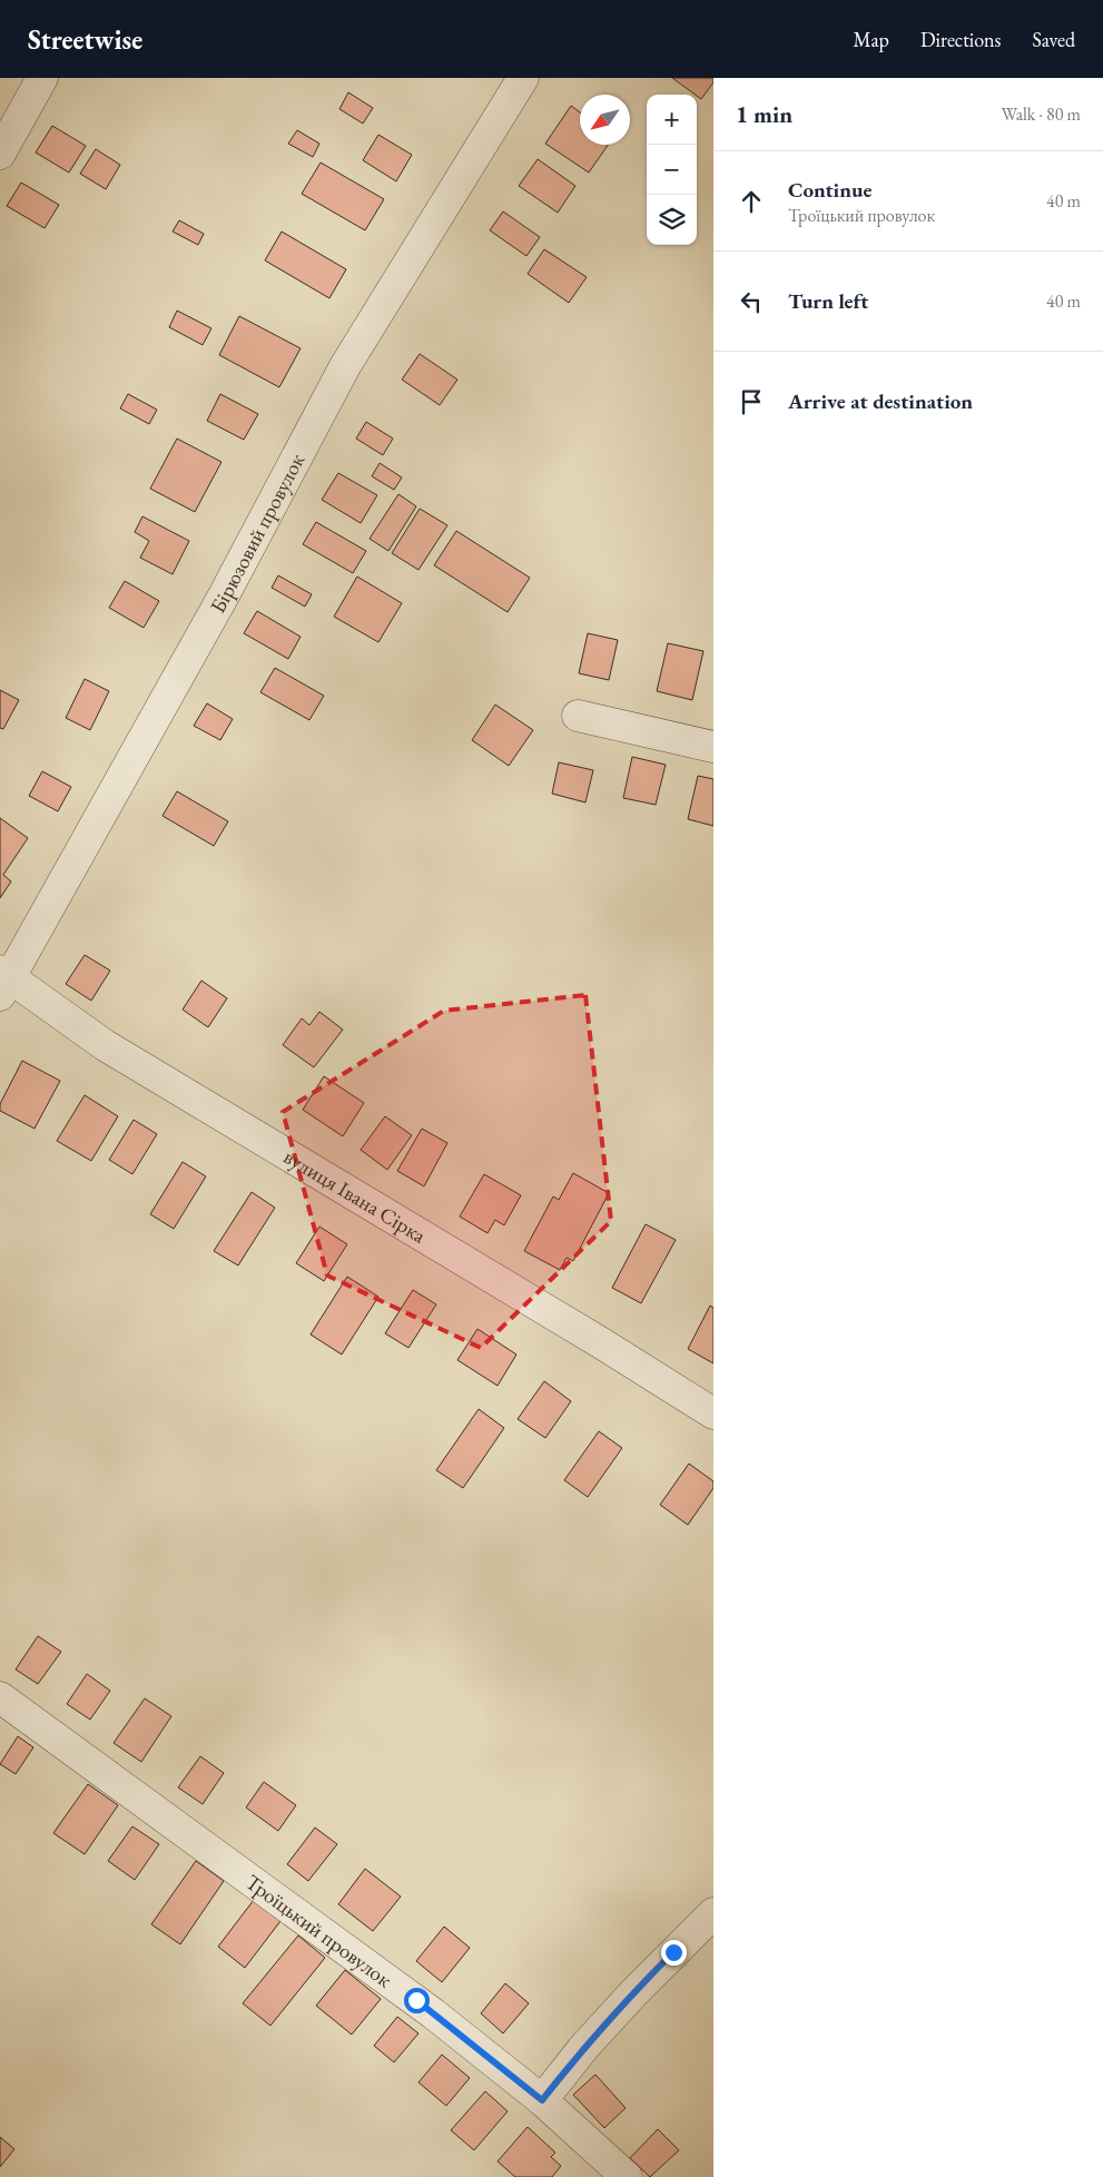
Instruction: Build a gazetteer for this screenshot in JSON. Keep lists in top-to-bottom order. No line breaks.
{"streets":{"street":["Бірюзовий провулок","вулиця Івана Сірка","Троїцький провулок"]},"crossings":[["Бірюзовий провулок","вулиця Івана Сірка"]],"north":"bottom left","page":{"header":"Streetwise","nav":["Map","Directions","Saved"],"heading":["1 min","Walk · 80 m"],"map_buttons":["+","−"],"list":[["Continue","Троїцький провулок","40 m"],["Turn left","40 m"],"Arrive at destination"]}}
